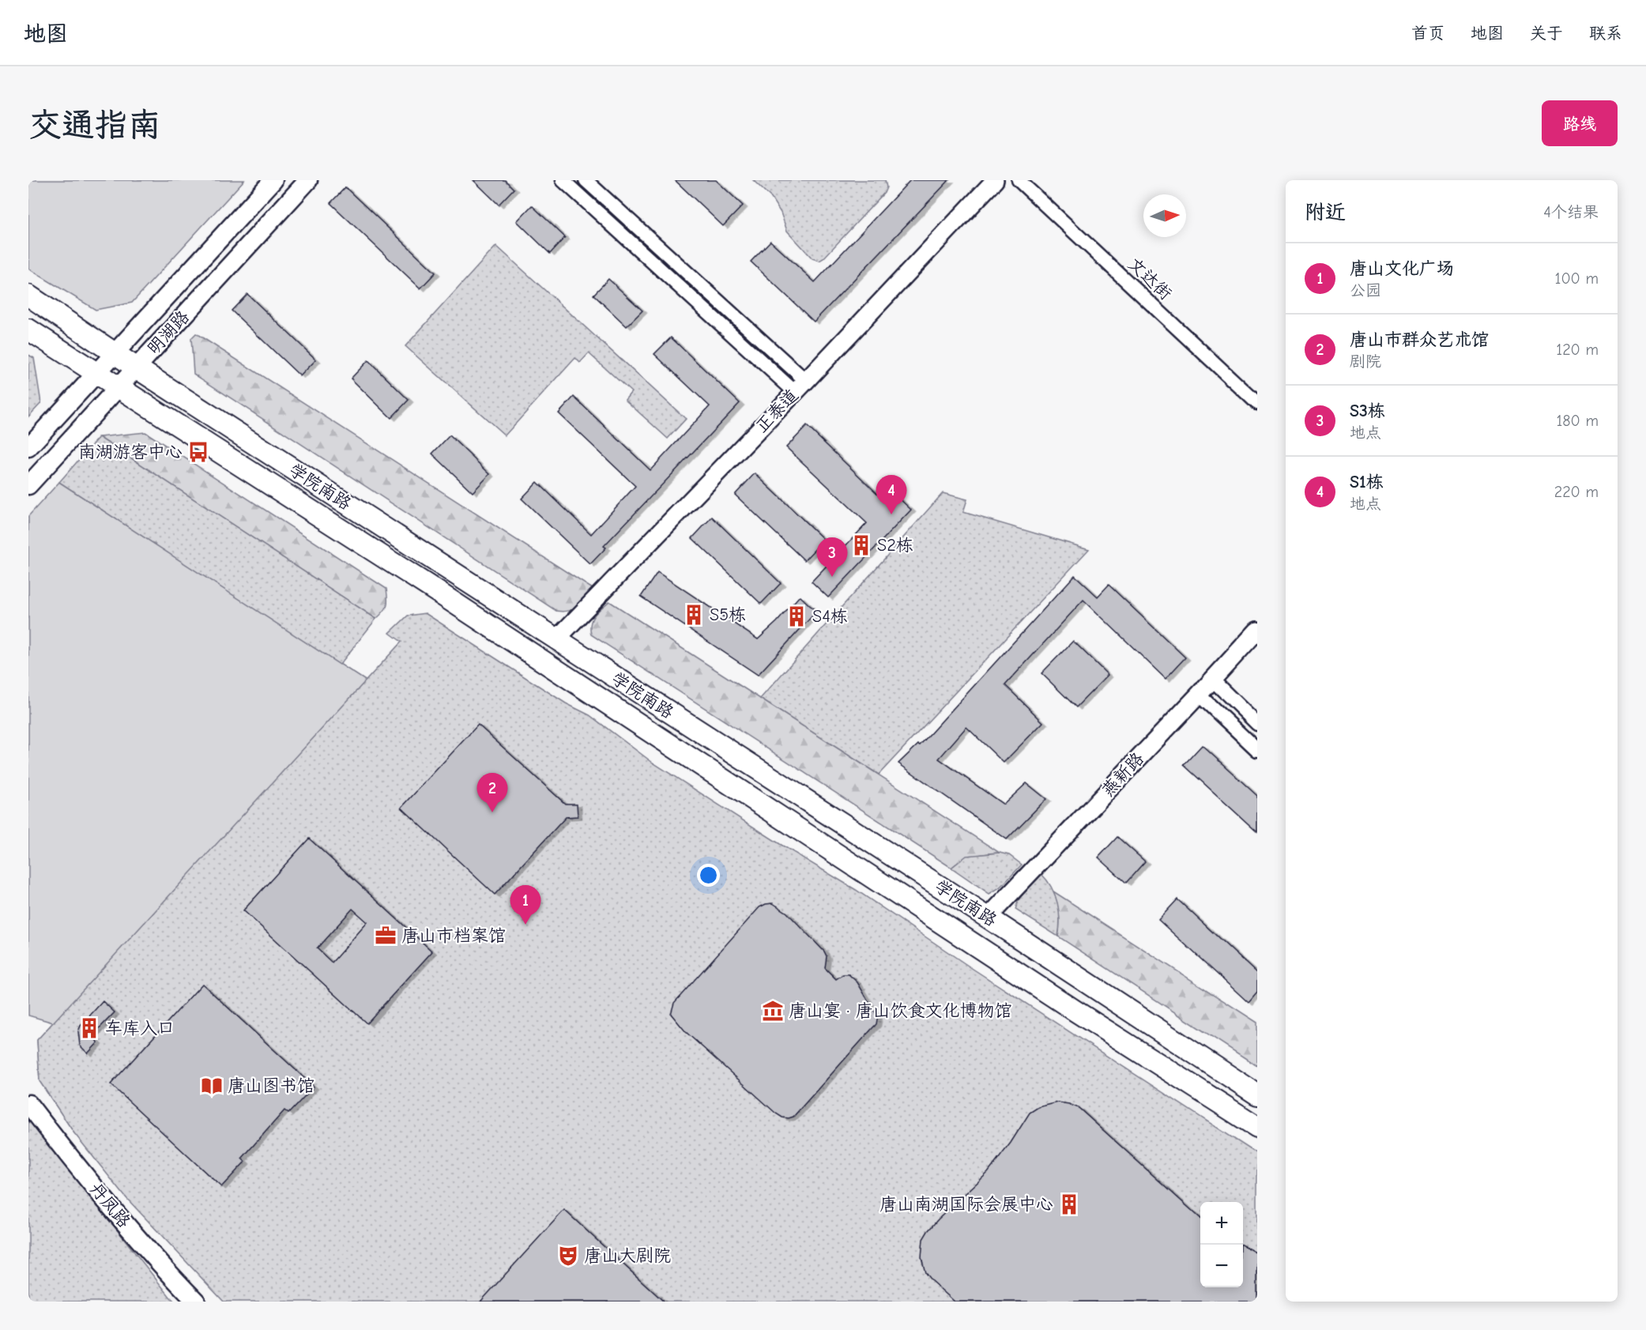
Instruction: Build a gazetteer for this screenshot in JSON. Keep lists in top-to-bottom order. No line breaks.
{"streets":{"main road":["明湖路","学院南路","丹凤路"],"street":["文达街","正泰道","燕新路"]},"crossings":[["明湖路","学院南路"],["正泰道","学院南路"],["学院南路","燕新路"]],"places":{"bus stop":["南湖游客中心"],"building":["S2栋","S5栋","S4栋","车库入口","唐山南湖国际会展中心"],"office":["唐山市档案馆"],"museum":["唐山宴 · 唐山饮食文化博物馆"],"library":["唐山图书馆"],"theatre":["唐山大剧院"]},"north":"right","page":{"header":"地图","nav":["首页","地图","关于","联系"],"buttons":"路线","title":"交通指南","heading":["附近","4个结果"],"list":[{"mark":"1","name":"唐山文化广场","note":"公园","value":"100 m"},{"mark":"2","name":"唐山市群众艺术馆","note":"剧院","value":"120 m"},{"mark":"3","name":"S3栋","note":"地点","value":"180 m"},{"mark":"4","name":"S1栋","note":"地点","value":"220 m"}],"pins":["4","3","2","1"],"map_buttons":["+","−"]}}
